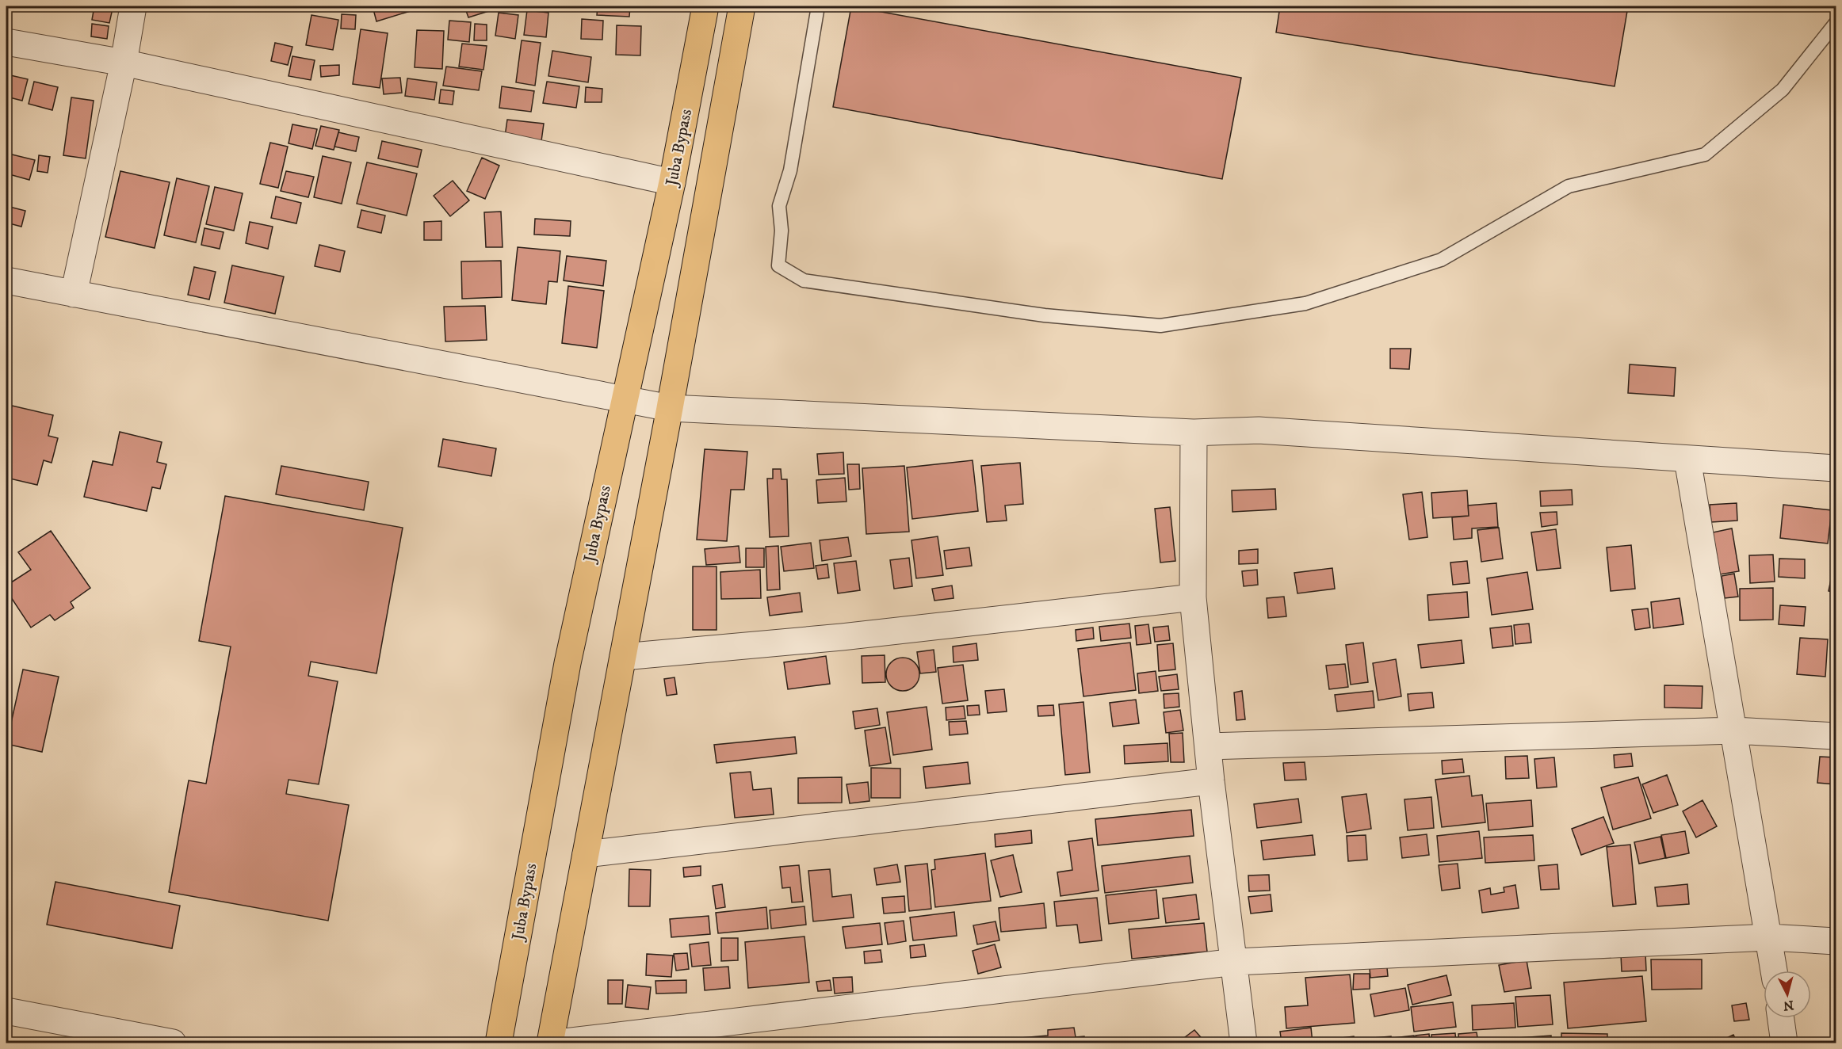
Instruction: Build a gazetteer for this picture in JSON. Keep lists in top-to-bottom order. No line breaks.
{"streets":{"main road":["Juba Bypass"]},"north":"bottom"}
